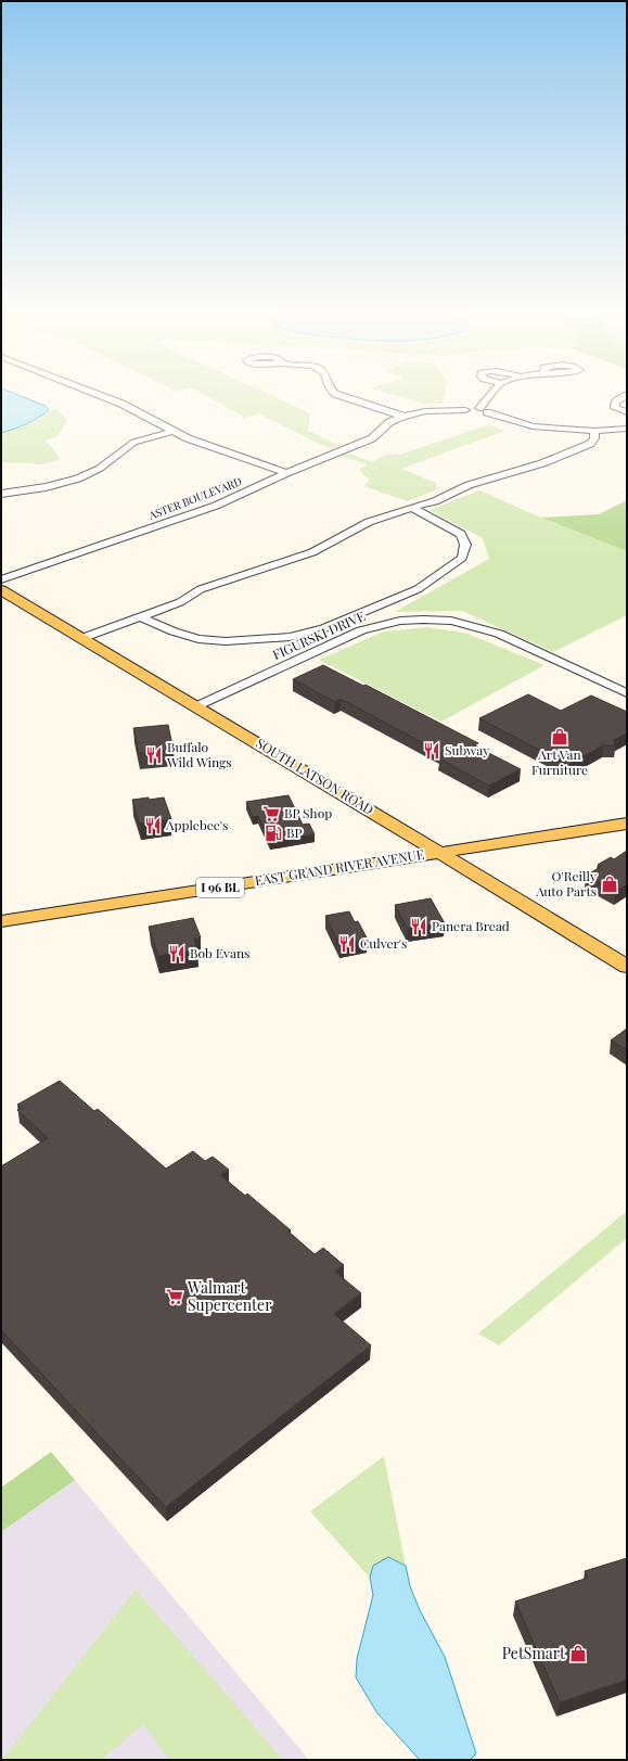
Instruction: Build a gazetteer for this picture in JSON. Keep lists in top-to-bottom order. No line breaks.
{"streets":{"main road":["SOUTH LATSON ROAD","EAST GRAND RIVER AVENUE","I 96 BL"],"street":["ASTER BOULEVARD","FIGURSKI DRIVE"]},"crossings":[["FIGURSKI DRIVE","SOUTH LATSON ROAD"],["SOUTH LATSON ROAD","EAST GRAND RIVER AVENUE"]],"places":{"shop":["Art Van Furniture","O'Reilly Auto Parts","PetSmart"],"restaurant":["Subway","Buffalo Wild Wings","Applebee's","Panera Bread","Culver's","Bob Evans"],"supermarket":["BP Shop","Walmart Supercenter"],"fuel station":["BP"]}}
